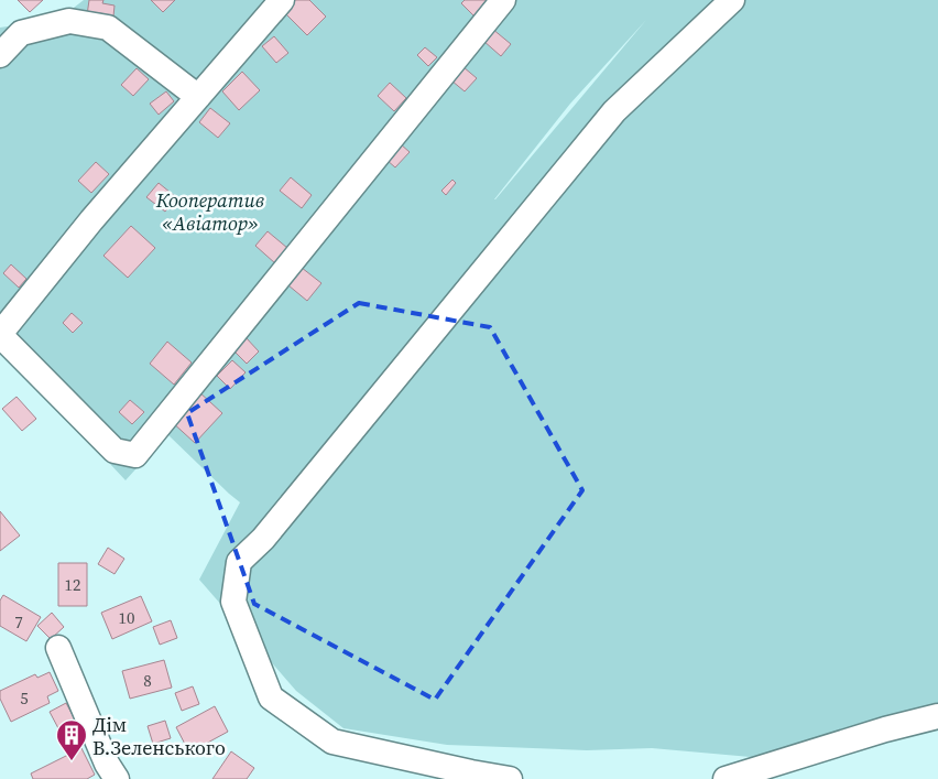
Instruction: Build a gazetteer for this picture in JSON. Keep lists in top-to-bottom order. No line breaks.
{"parks":["Кооператив «Авіатор»"],"places":{"building":["Дім В.Зеленського"]},"house_numbers":["12","10","7","8","5"]}
